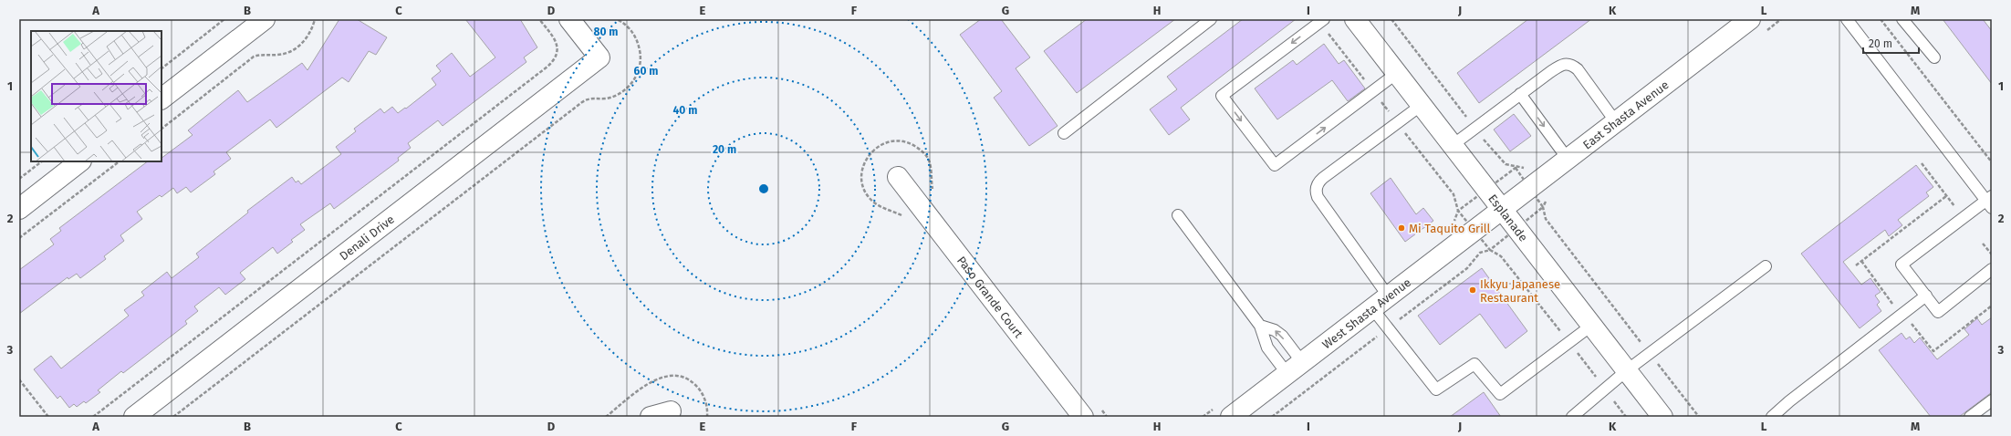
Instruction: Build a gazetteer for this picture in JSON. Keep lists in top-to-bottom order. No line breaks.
{"streets":{"street":["East Shasta Avenue","Esplanade","Denali Drive","Paso Grande Court","West Shasta Avenue"]},"crossings":[["East Shasta Avenue","Esplanade"],["East Shasta Avenue","West Shasta Avenue"],["Esplanade","West Shasta Avenue"]],"places":["Mi Taquito Grill","Ikkyu Japanese Restaurant"],"scale_bar":"20 m","grid":{"columns":["A","B","C","D","E","F","G","H","I","J","K","L","M"],"rows":["1","2","3"]},"rings":["80 m","60 m","40 m","20 m"]}
